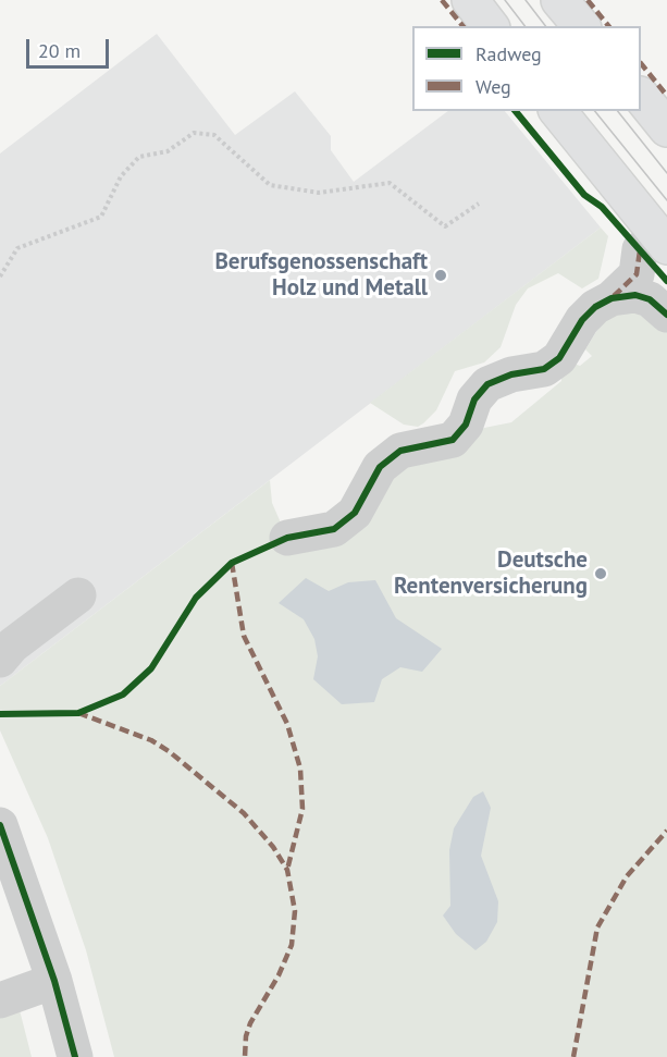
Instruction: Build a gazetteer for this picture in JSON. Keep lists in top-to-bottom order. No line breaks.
{"places":["Berufsgenossenschaft Holz und Metall","Deutsche Rentenversicherung"],"legend":["Radweg","Weg"],"scale_bar":"20 m"}
